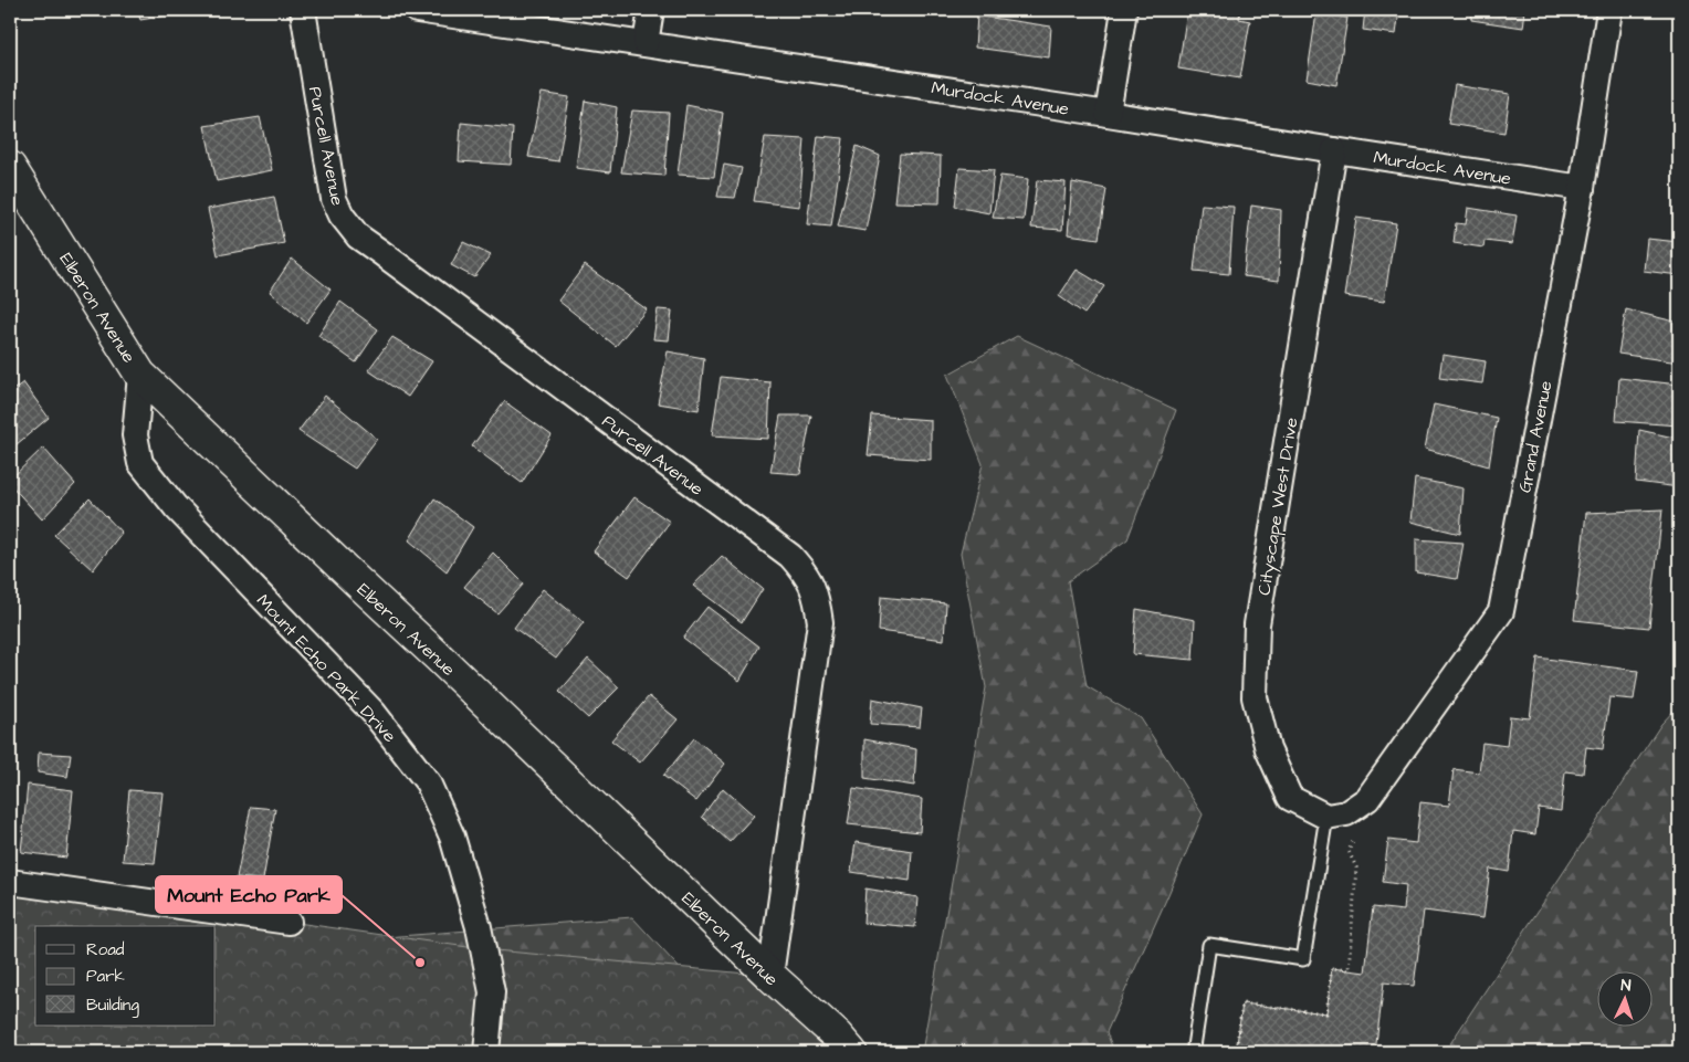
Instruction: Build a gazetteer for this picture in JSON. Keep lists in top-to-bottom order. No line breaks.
{"streets":{"street":["Murdock Avenue","Purcell Avenue","Elberon Avenue","Grand Avenue","Cityscape West Drive","Mount Echo Park Drive"]},"crossings":[["Murdock Avenue","Grand Avenue"],["Murdock Avenue","Cityscape West Drive"],["Purcell Avenue","Elberon Avenue"],["Elberon Avenue","Mount Echo Park Drive"],["Grand Avenue","Cityscape West Drive"]],"places":["Mount Echo Park"],"legend":["Road","Park","Building"],"north":"top"}
